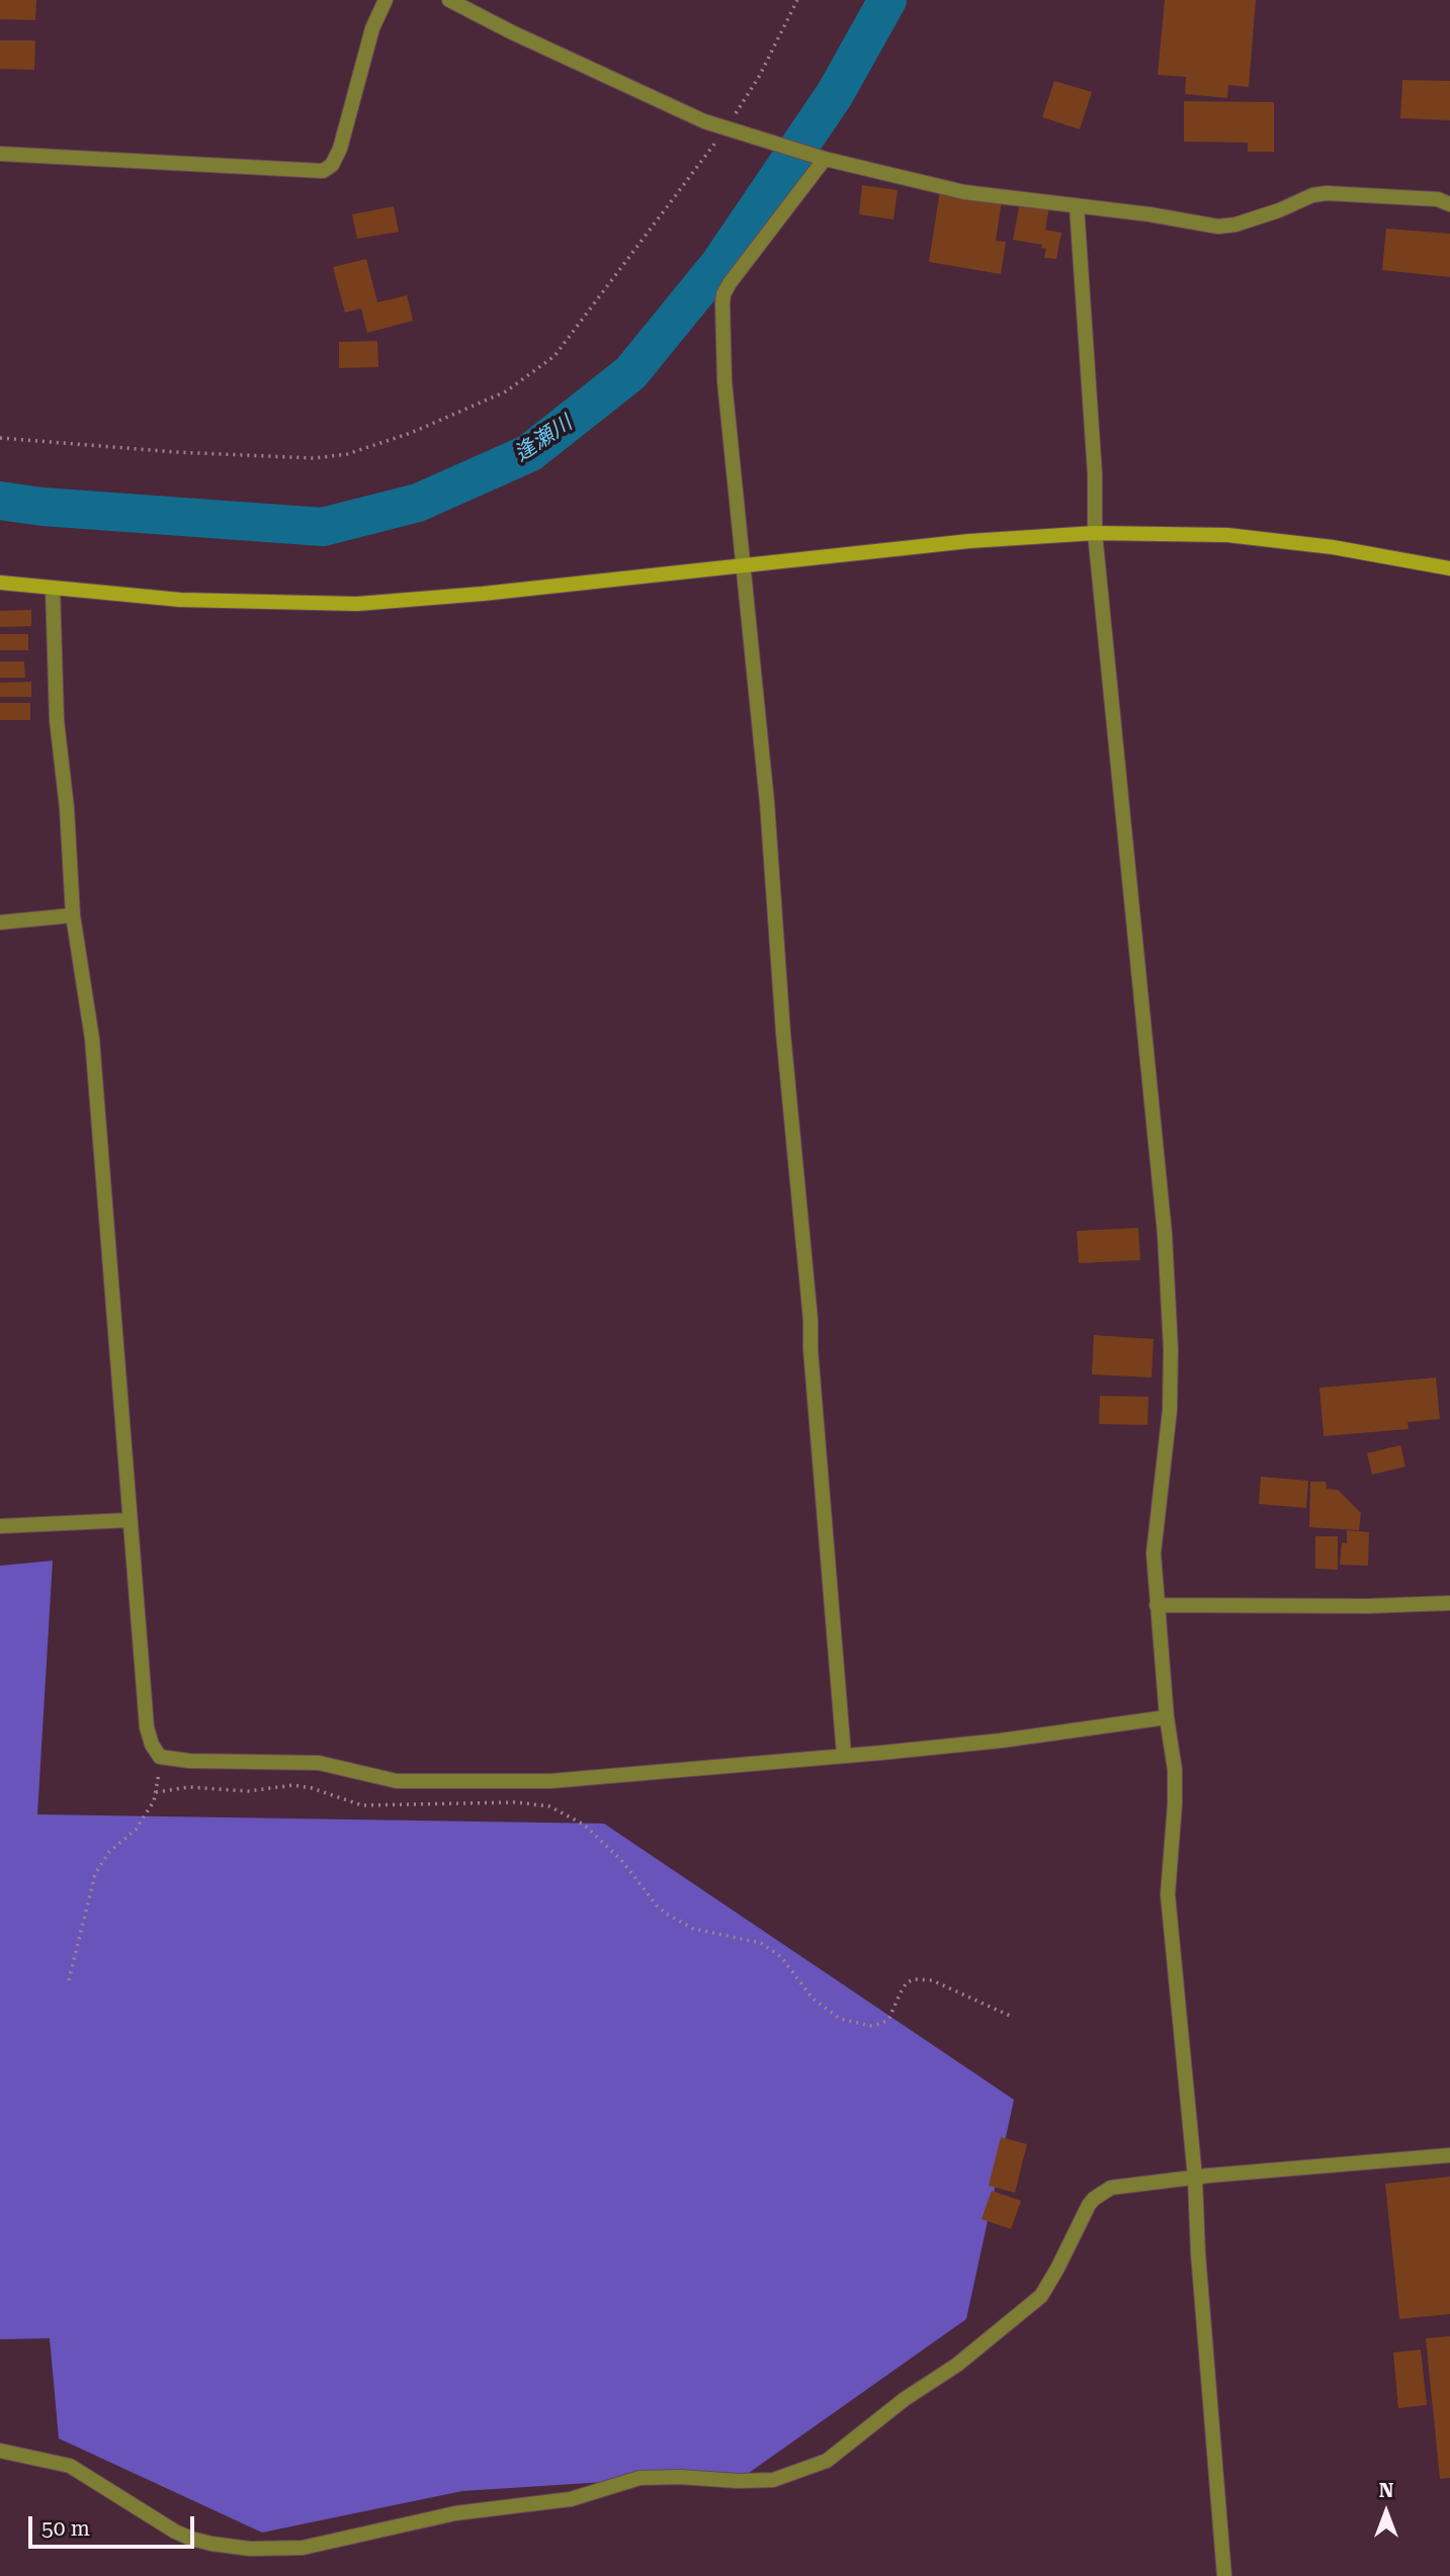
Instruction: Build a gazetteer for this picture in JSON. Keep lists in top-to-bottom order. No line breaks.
{"water":["逢瀬川"],"scale_bar":"50 m","north":"top"}
